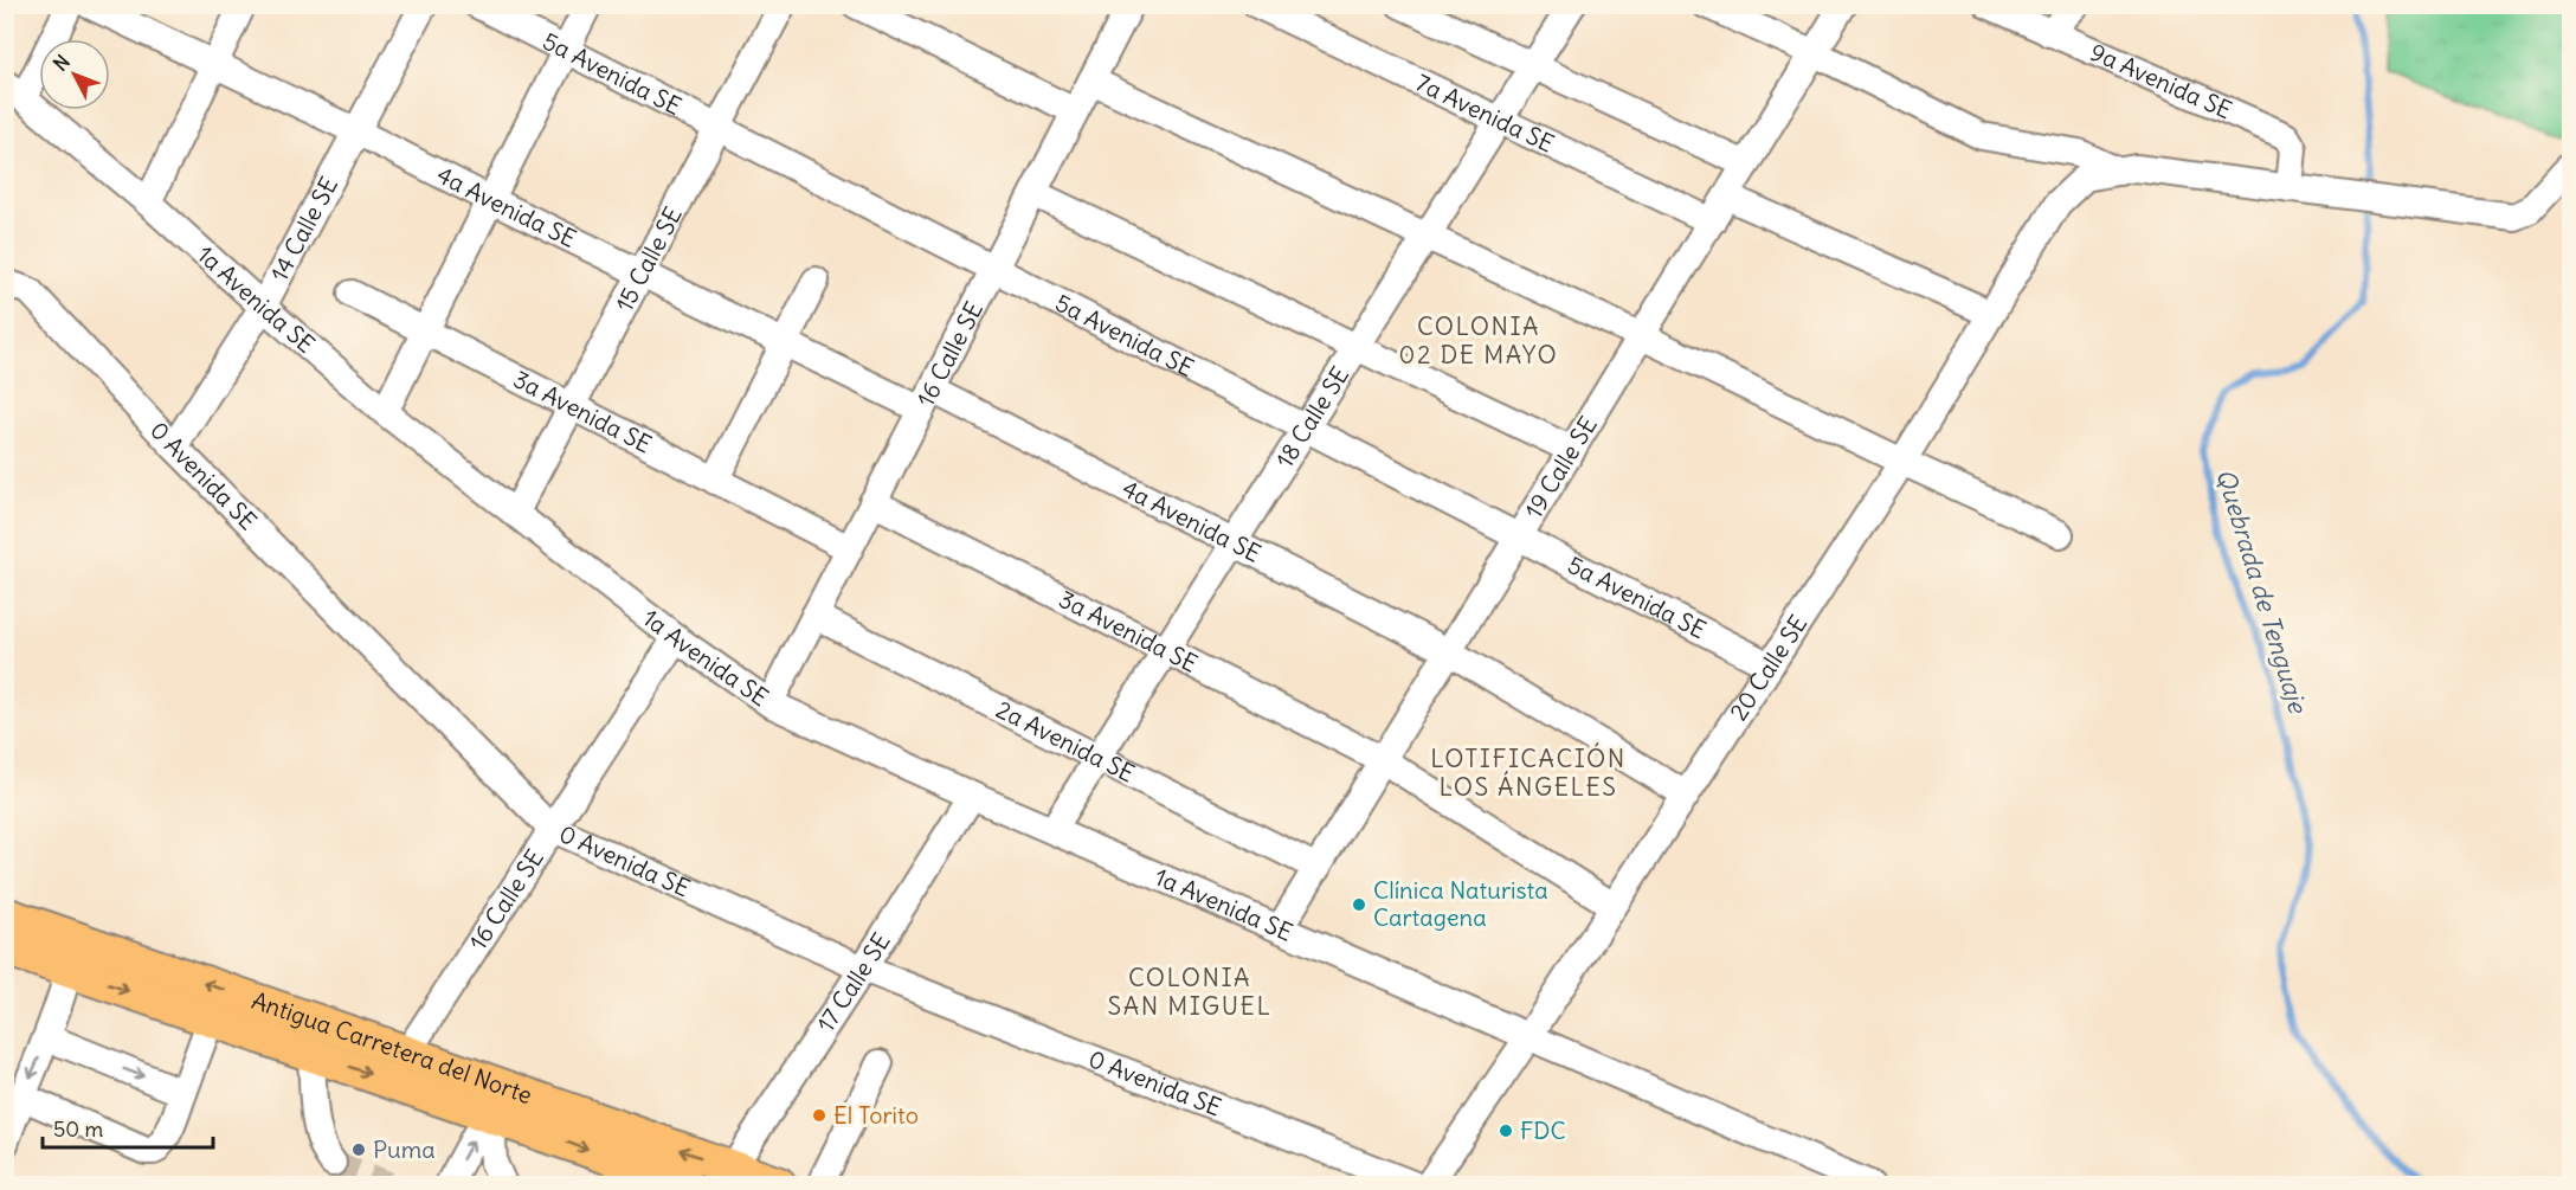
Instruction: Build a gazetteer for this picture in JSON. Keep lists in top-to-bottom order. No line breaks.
{"streets":{"main road":["Antigua Carretera del Norte"],"street":["5a Avenida SE","9a Avenida SE","7a Avenida SE","4a Avenida SE","14 Calle SE","15 Calle SE","1a Avenida SE","16 Calle SE","3a Avenida SE","18 Calle SE","19 Calle SE","0 Avenida SE","20 Calle SE","2a Avenida SE","17 Calle SE"]},"crossings":[["5a Avenida SE","15 Calle SE"],["5a Avenida SE","16 Calle SE"],["5a Avenida SE","18 Calle SE"],["5a Avenida SE","19 Calle SE"],["5a Avenida SE","20 Calle SE"],["9a Avenida SE","20 Calle SE"],["7a Avenida SE","18 Calle SE"],["7a Avenida SE","19 Calle SE"],["4a Avenida SE","14 Calle SE"],["4a Avenida SE","15 Calle SE"],["4a Avenida SE","16 Calle SE"],["4a Avenida SE","18 Calle SE"],["4a Avenida SE","19 Calle SE"],["4a Avenida SE","20 Calle SE"],["14 Calle SE","1a Avenida SE"],["14 Calle SE","0 Avenida SE"],["15 Calle SE","1a Avenida SE"],["15 Calle SE","3a Avenida SE"],["1a Avenida SE","16 Calle SE"],["1a Avenida SE","18 Calle SE"],["1a Avenida SE","19 Calle SE"],["1a Avenida SE","20 Calle SE"],["1a Avenida SE","17 Calle SE"],["16 Calle SE","3a Avenida SE"],["16 Calle SE","0 Avenida SE"],["16 Calle SE","2a Avenida SE"],["16 Calle SE","Antigua Carretera del Norte"],["3a Avenida SE","18 Calle SE"],["3a Avenida SE","19 Calle SE"],["3a Avenida SE","20 Calle SE"],["18 Calle SE","2a Avenida SE"],["19 Calle SE","2a Avenida SE"],["0 Avenida SE","17 Calle SE"],["17 Calle SE","Antigua Carretera del Norte"]],"districts":["COLONIA 02 DE MAYO","LOTIFICACIÓN LOS ÁNGELES","COLONIA SAN MIGUEL"],"water":["Quebrada de Tenguaje"],"places":["Clínica Naturista Cartagena","El Torito","FDC","Puma"],"scale_bar":"50 m","north":"top left"}
